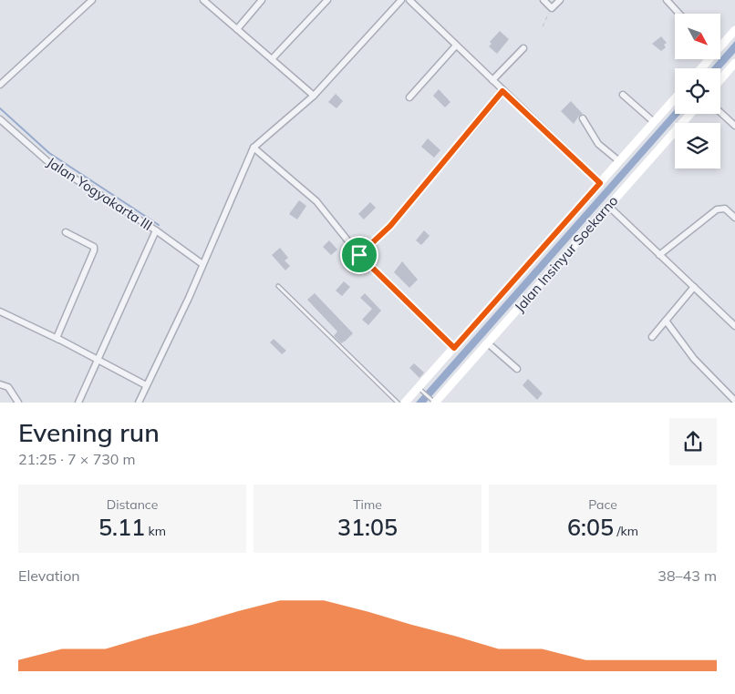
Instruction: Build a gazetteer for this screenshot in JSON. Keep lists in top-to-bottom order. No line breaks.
{"streets":{"street":["Jalan Yogyakarta III","Jalan Insinyur Soekarno"]},"north":"bottom right","page":{"heading":["Evening run","21:25 · 7 × 730 m"],"stats":[["Distance","5.11 km"],["Time","31:05"],["Pace","6:05 /km"]],"chart":["Elevation","38–43 m"]}}
